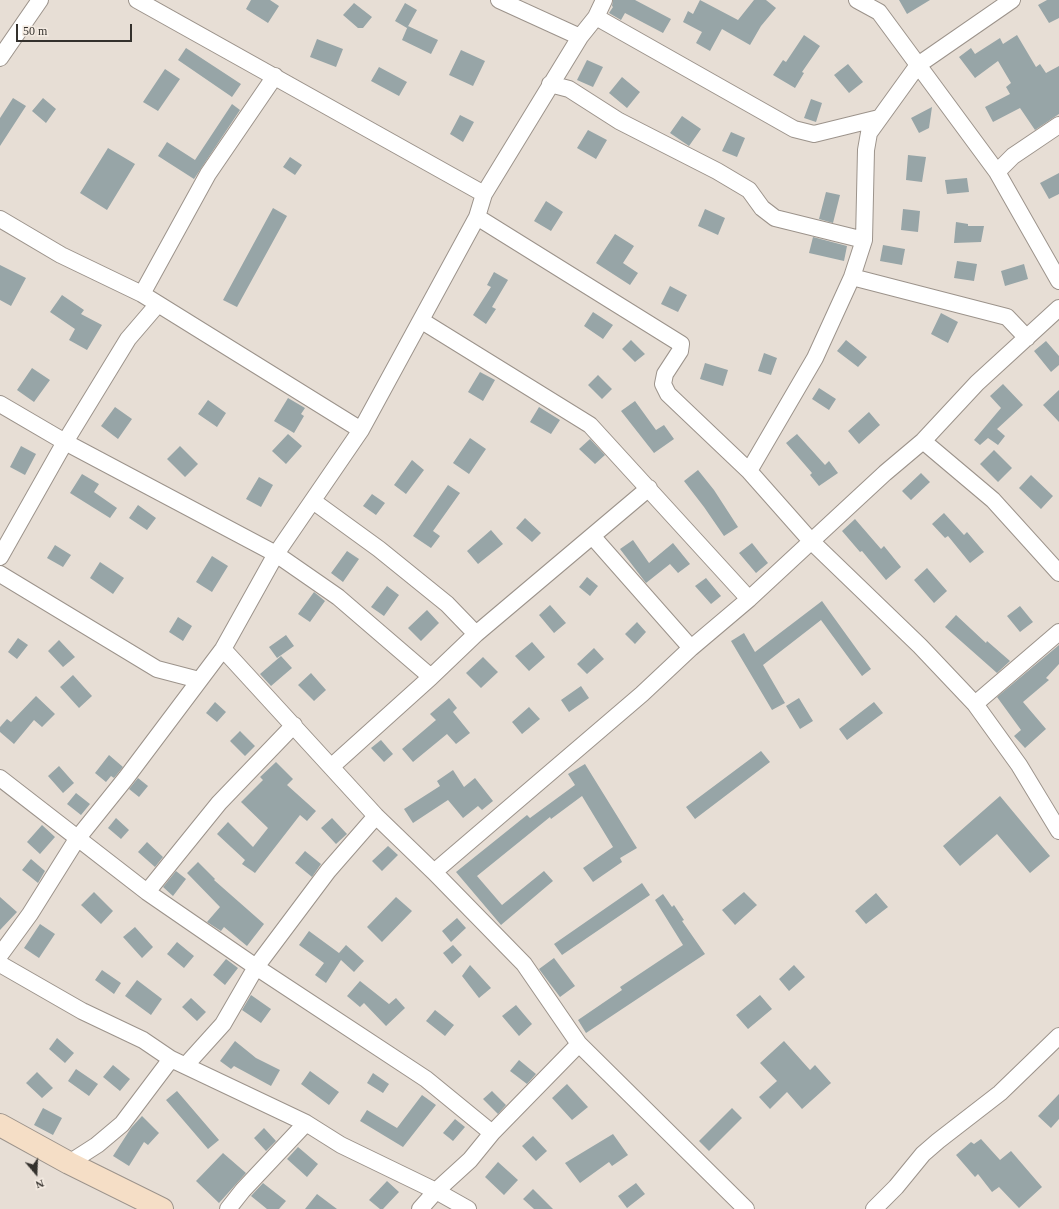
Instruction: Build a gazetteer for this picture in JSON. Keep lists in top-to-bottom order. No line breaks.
{"scale_bar":"50 m","north":"bottom"}
